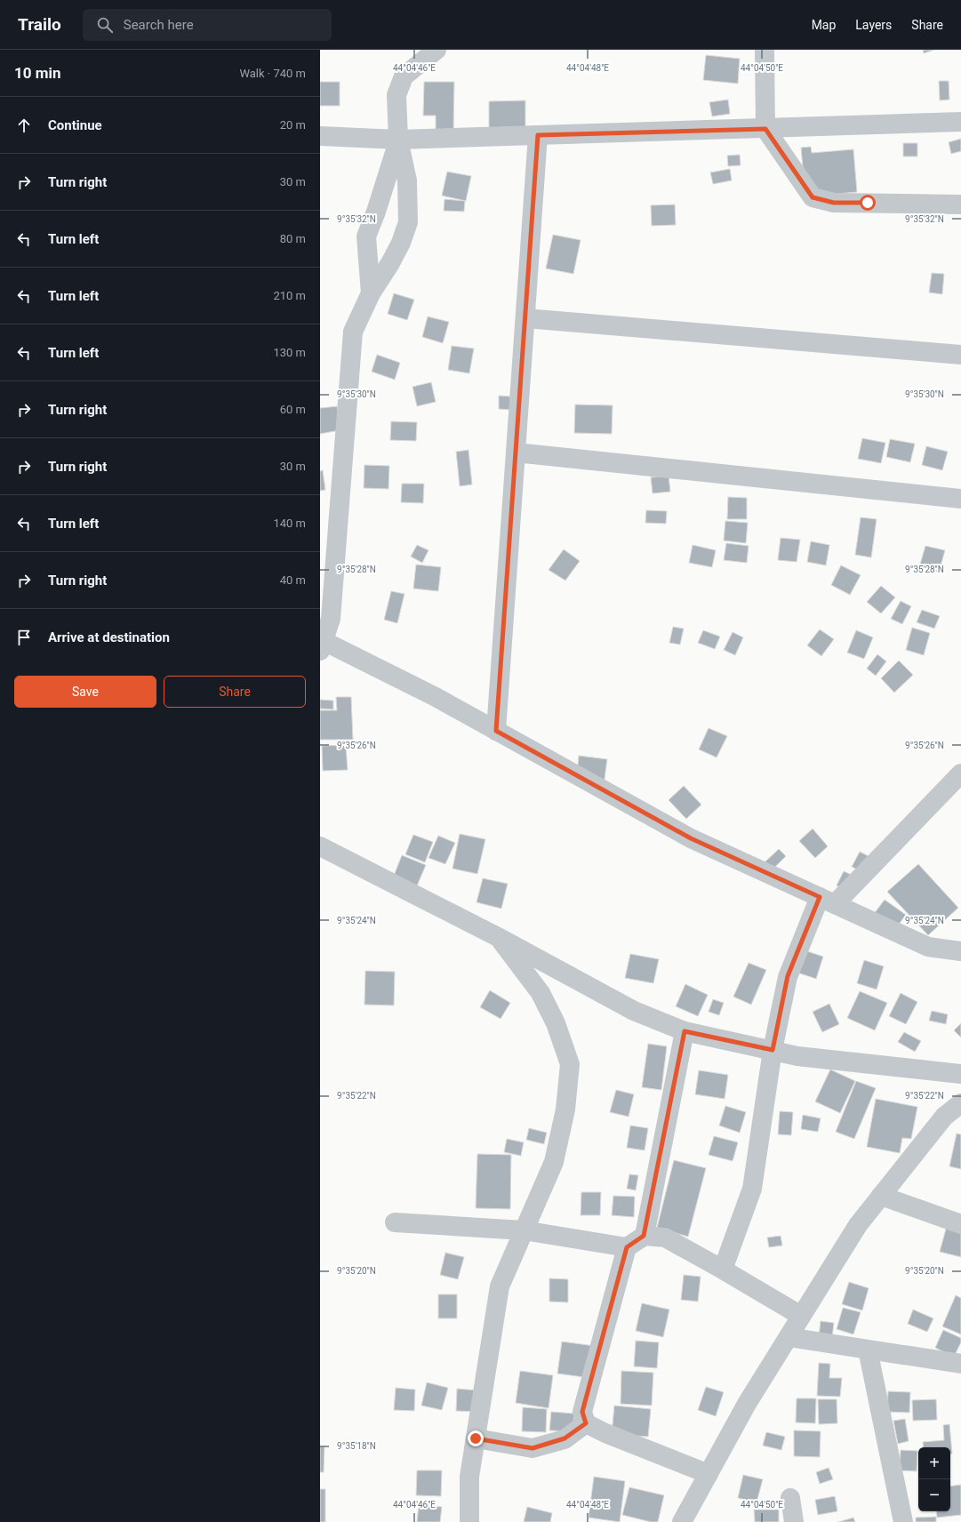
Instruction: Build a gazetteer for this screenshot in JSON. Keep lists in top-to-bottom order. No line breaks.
{"page":{"header":"Trailo","search":"Search here","nav":["Map","Layers","Share"],"heading":["10 min","Walk · 740 m"],"list":[["Continue","20 m"],["Turn right","30 m"],["Turn left","80 m"],["Turn left","210 m"],["Turn left","130 m"],["Turn right","60 m"],["Turn right","30 m"],["Turn left","140 m"],["Turn right","40 m"],"Arrive at destination"],"buttons":["Save","Share"],"map_buttons":["+","−"]},"coordinates":["44°04'46\"E","44°04'48\"E","44°04'50\"E","9°35'32\"N","9°35'30\"N","9°35'28\"N","9°35'26\"N","9°35'24\"N","9°35'22\"N","9°35'20\"N","9°35'18\"N"]}
